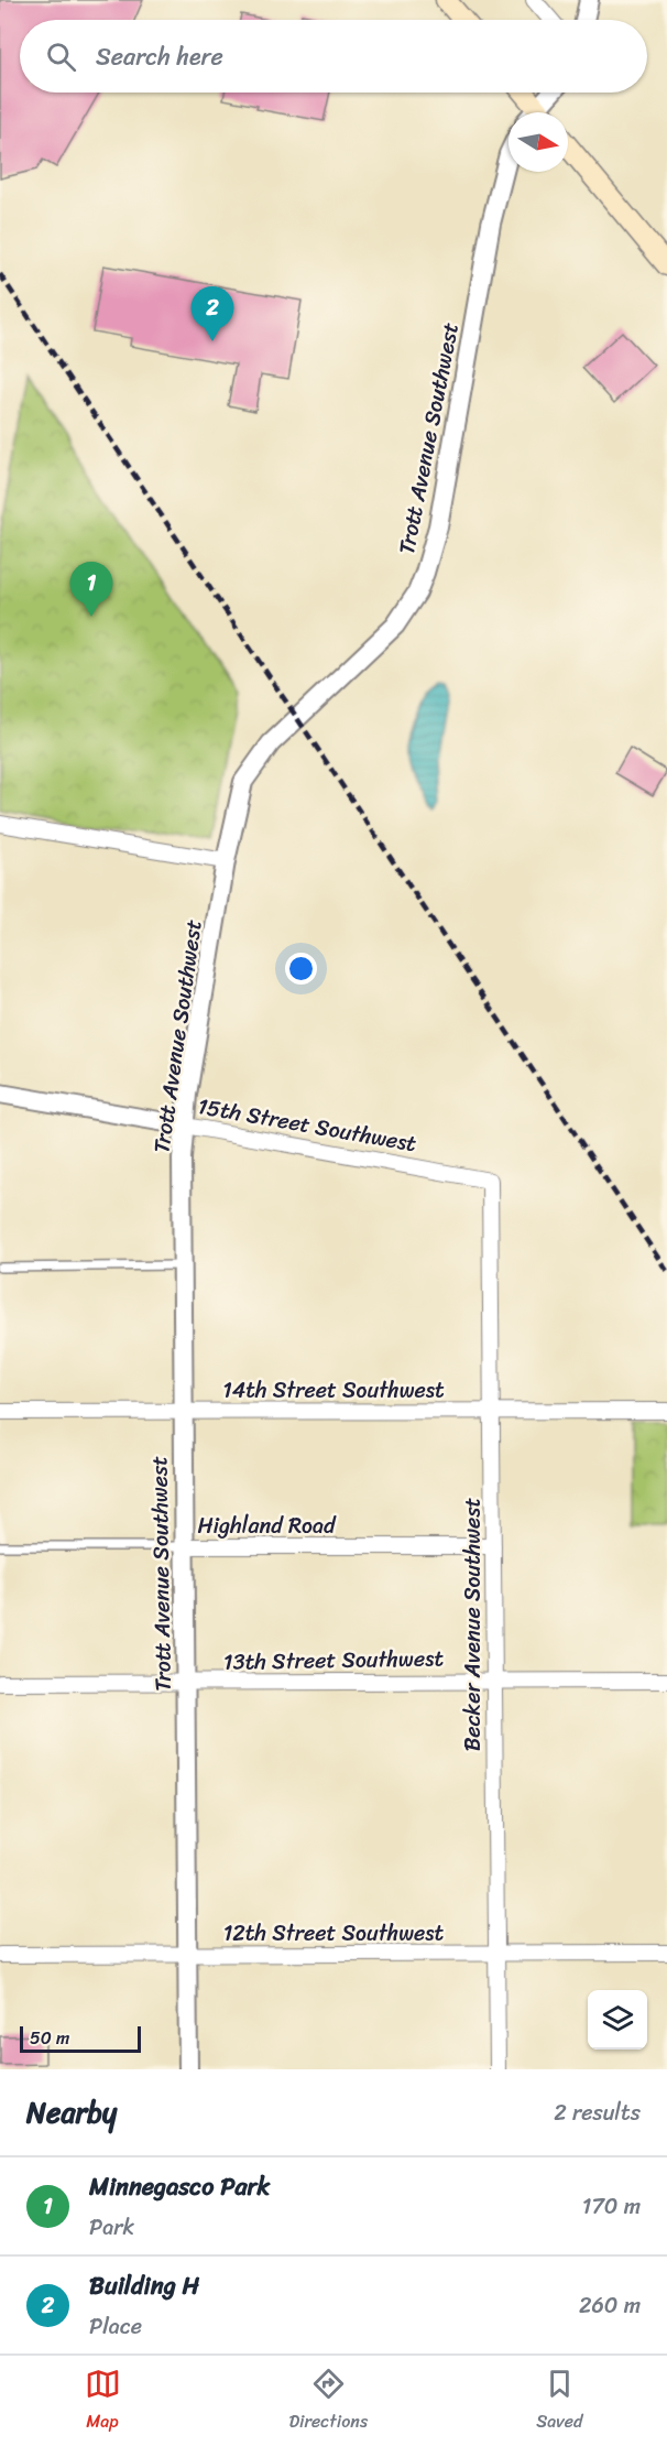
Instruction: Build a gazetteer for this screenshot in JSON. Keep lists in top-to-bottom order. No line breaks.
{"streets":{"street":["Trott Avenue Southwest","15th Street Southwest","14th Street Southwest","Highland Road","Becker Avenue Southwest","13th Street Southwest","12th Street Southwest"]},"crossings":[["Trott Avenue Southwest","15th Street Southwest"],["Trott Avenue Southwest","14th Street Southwest"],["Trott Avenue Southwest","Highland Road"],["Trott Avenue Southwest","13th Street Southwest"],["Trott Avenue Southwest","12th Street Southwest"],["15th Street Southwest","Becker Avenue Southwest"],["14th Street Southwest","Becker Avenue Southwest"],["Highland Road","Becker Avenue Southwest"],["Becker Avenue Southwest","13th Street Southwest"],["Becker Avenue Southwest","12th Street Southwest"]],"scale_bar":"50 m","north":"right","page":{"search":"Search here","pins":["2","1"],"scale":"50 m","heading":["Nearby","2 results"],"list":[{"mark":"1","name":"Minnegasco Park","note":"Park","value":"170 m"},{"mark":"2","name":"Building H","note":"Place","value":"260 m"}],"nav":["Map","Directions","Saved"]}}
